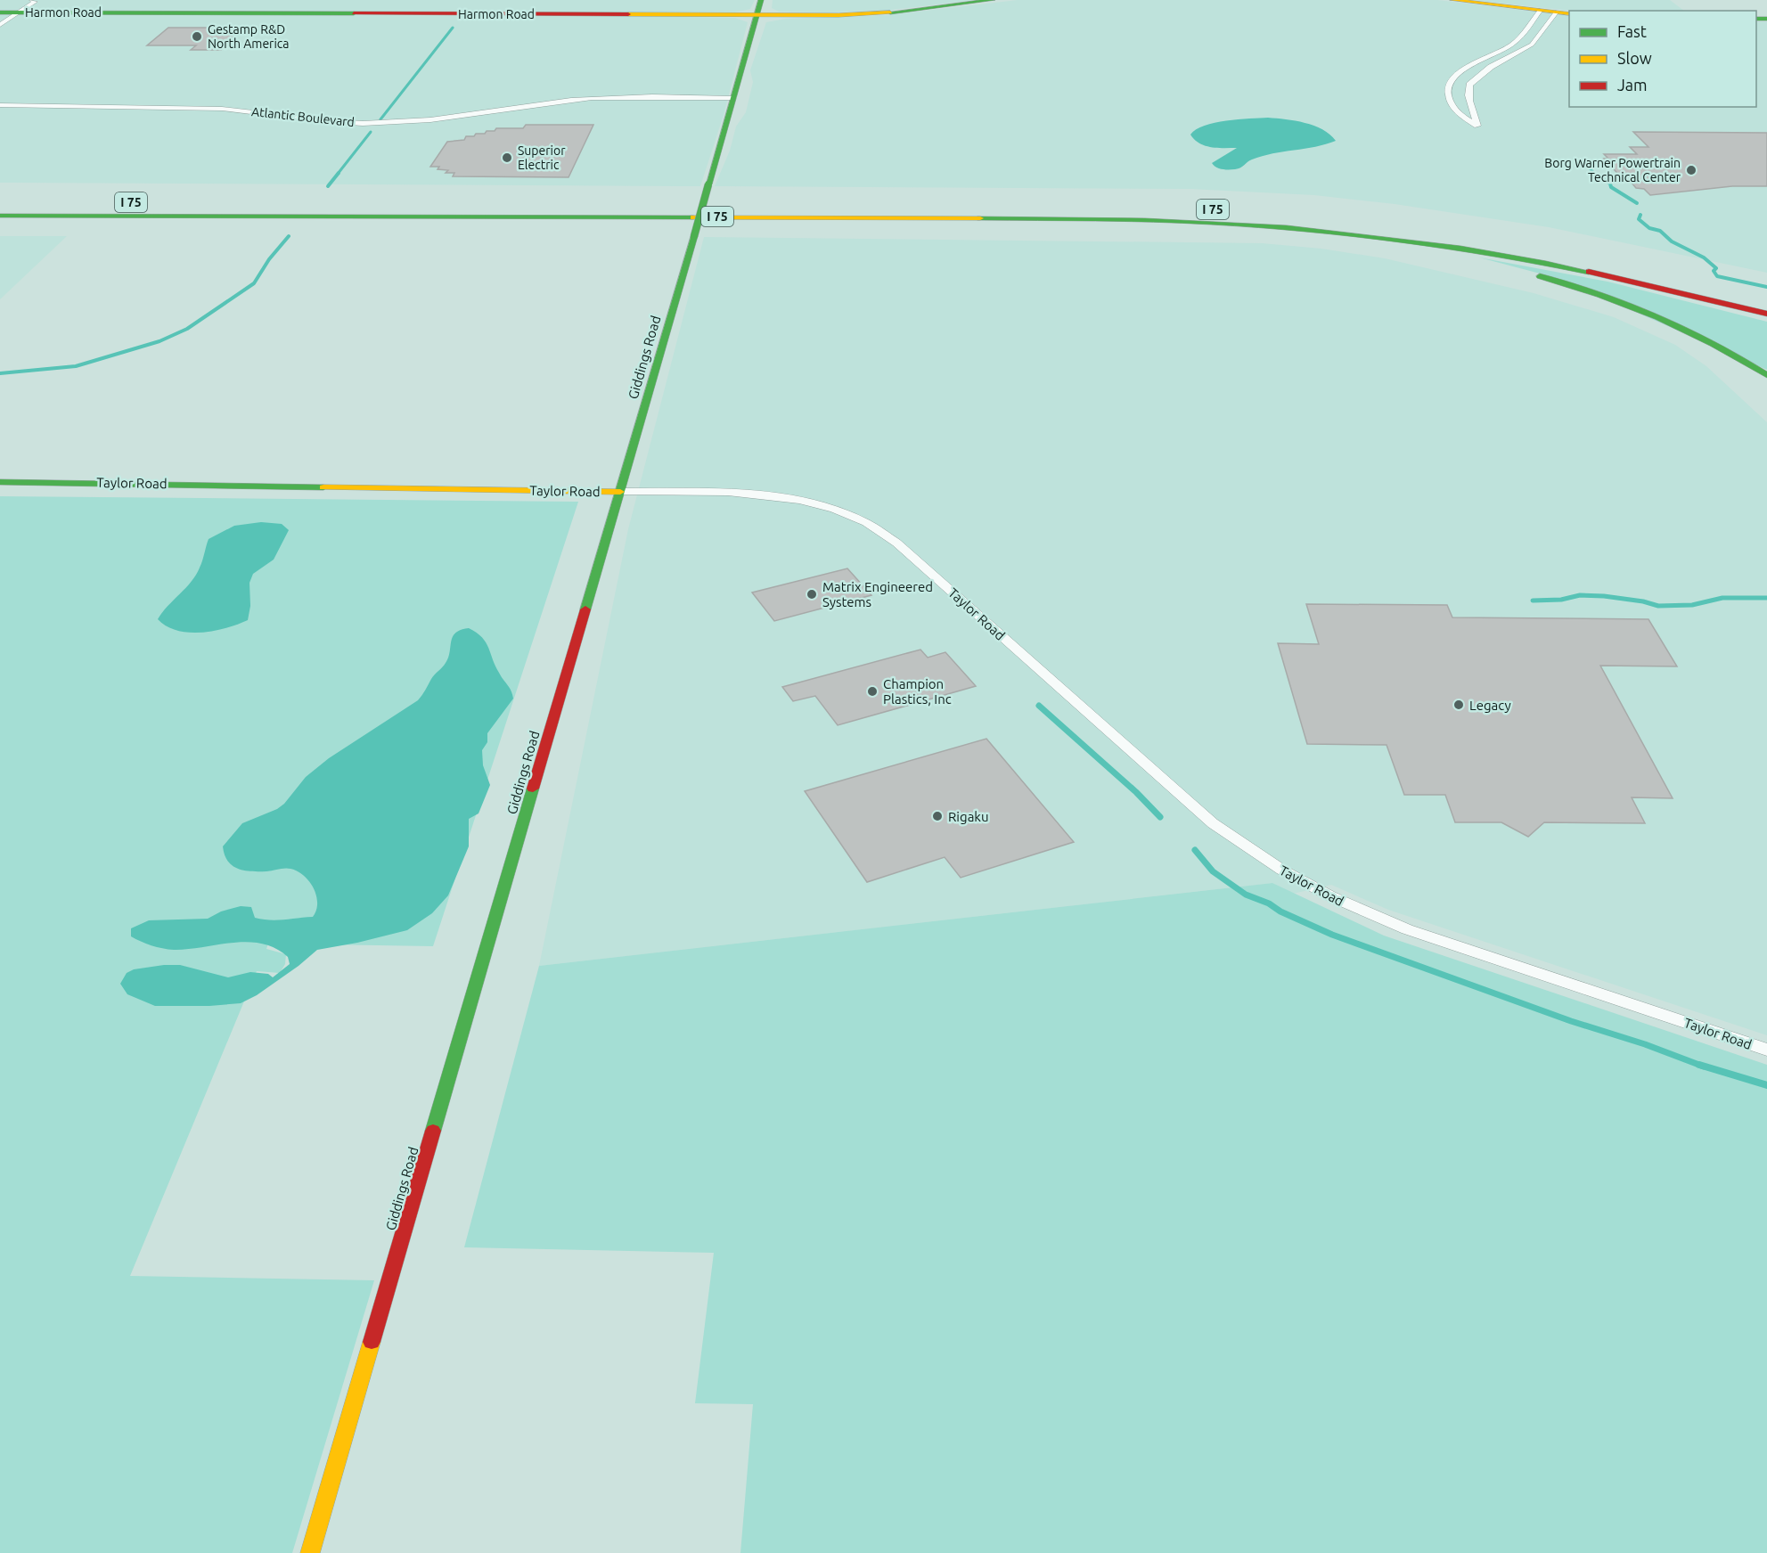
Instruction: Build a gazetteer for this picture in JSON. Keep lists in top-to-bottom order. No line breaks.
{"streets":{"main road":["Harmon Road","I 75","Giddings Road","Taylor Road"],"street":["Atlantic Boulevard"]},"crossings":[["Harmon Road","Giddings Road"],["Atlantic Boulevard","Giddings Road"],["Giddings Road","Taylor Road"]],"places":["Gestamp R&D North America","Superior Electric","Borg Warner Powertrain Technical Center","Matrix Engineered Systems","Champion Plastics, Inc","Legacy","Rigaku"],"legend":["Fast","Slow","Jam"]}
